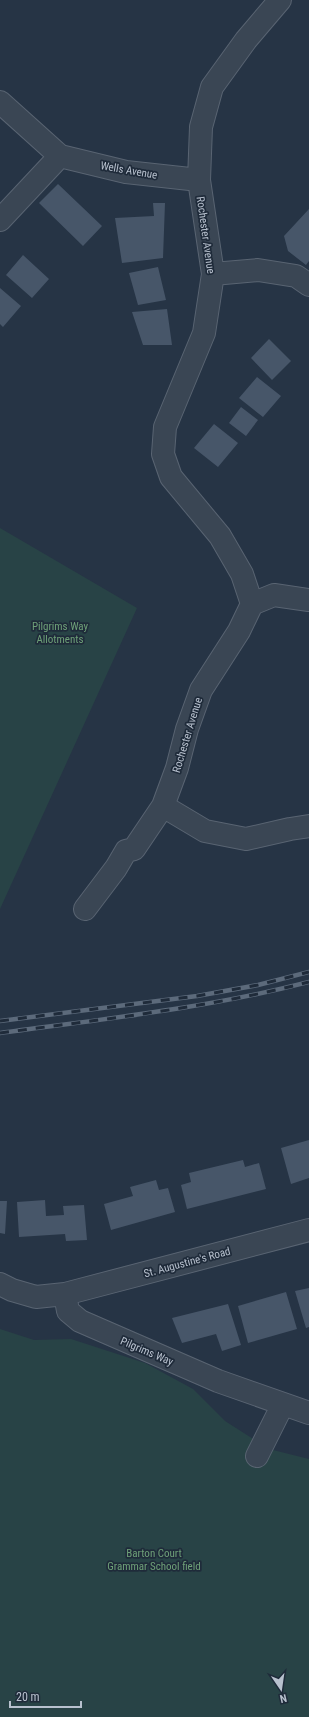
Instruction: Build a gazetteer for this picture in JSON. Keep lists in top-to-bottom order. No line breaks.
{"streets":{"street":["Wells Avenue","Rochester Avenue","St. Augustine's Road","Pilgrims Way"]},"crossings":[["Wells Avenue","Rochester Avenue"],["St. Augustine's Road","Pilgrims Way"]],"parks":["Pilgrims Way Allotments","Barton Court Grammar School field"],"scale_bar":"20 m","north":"bottom"}
